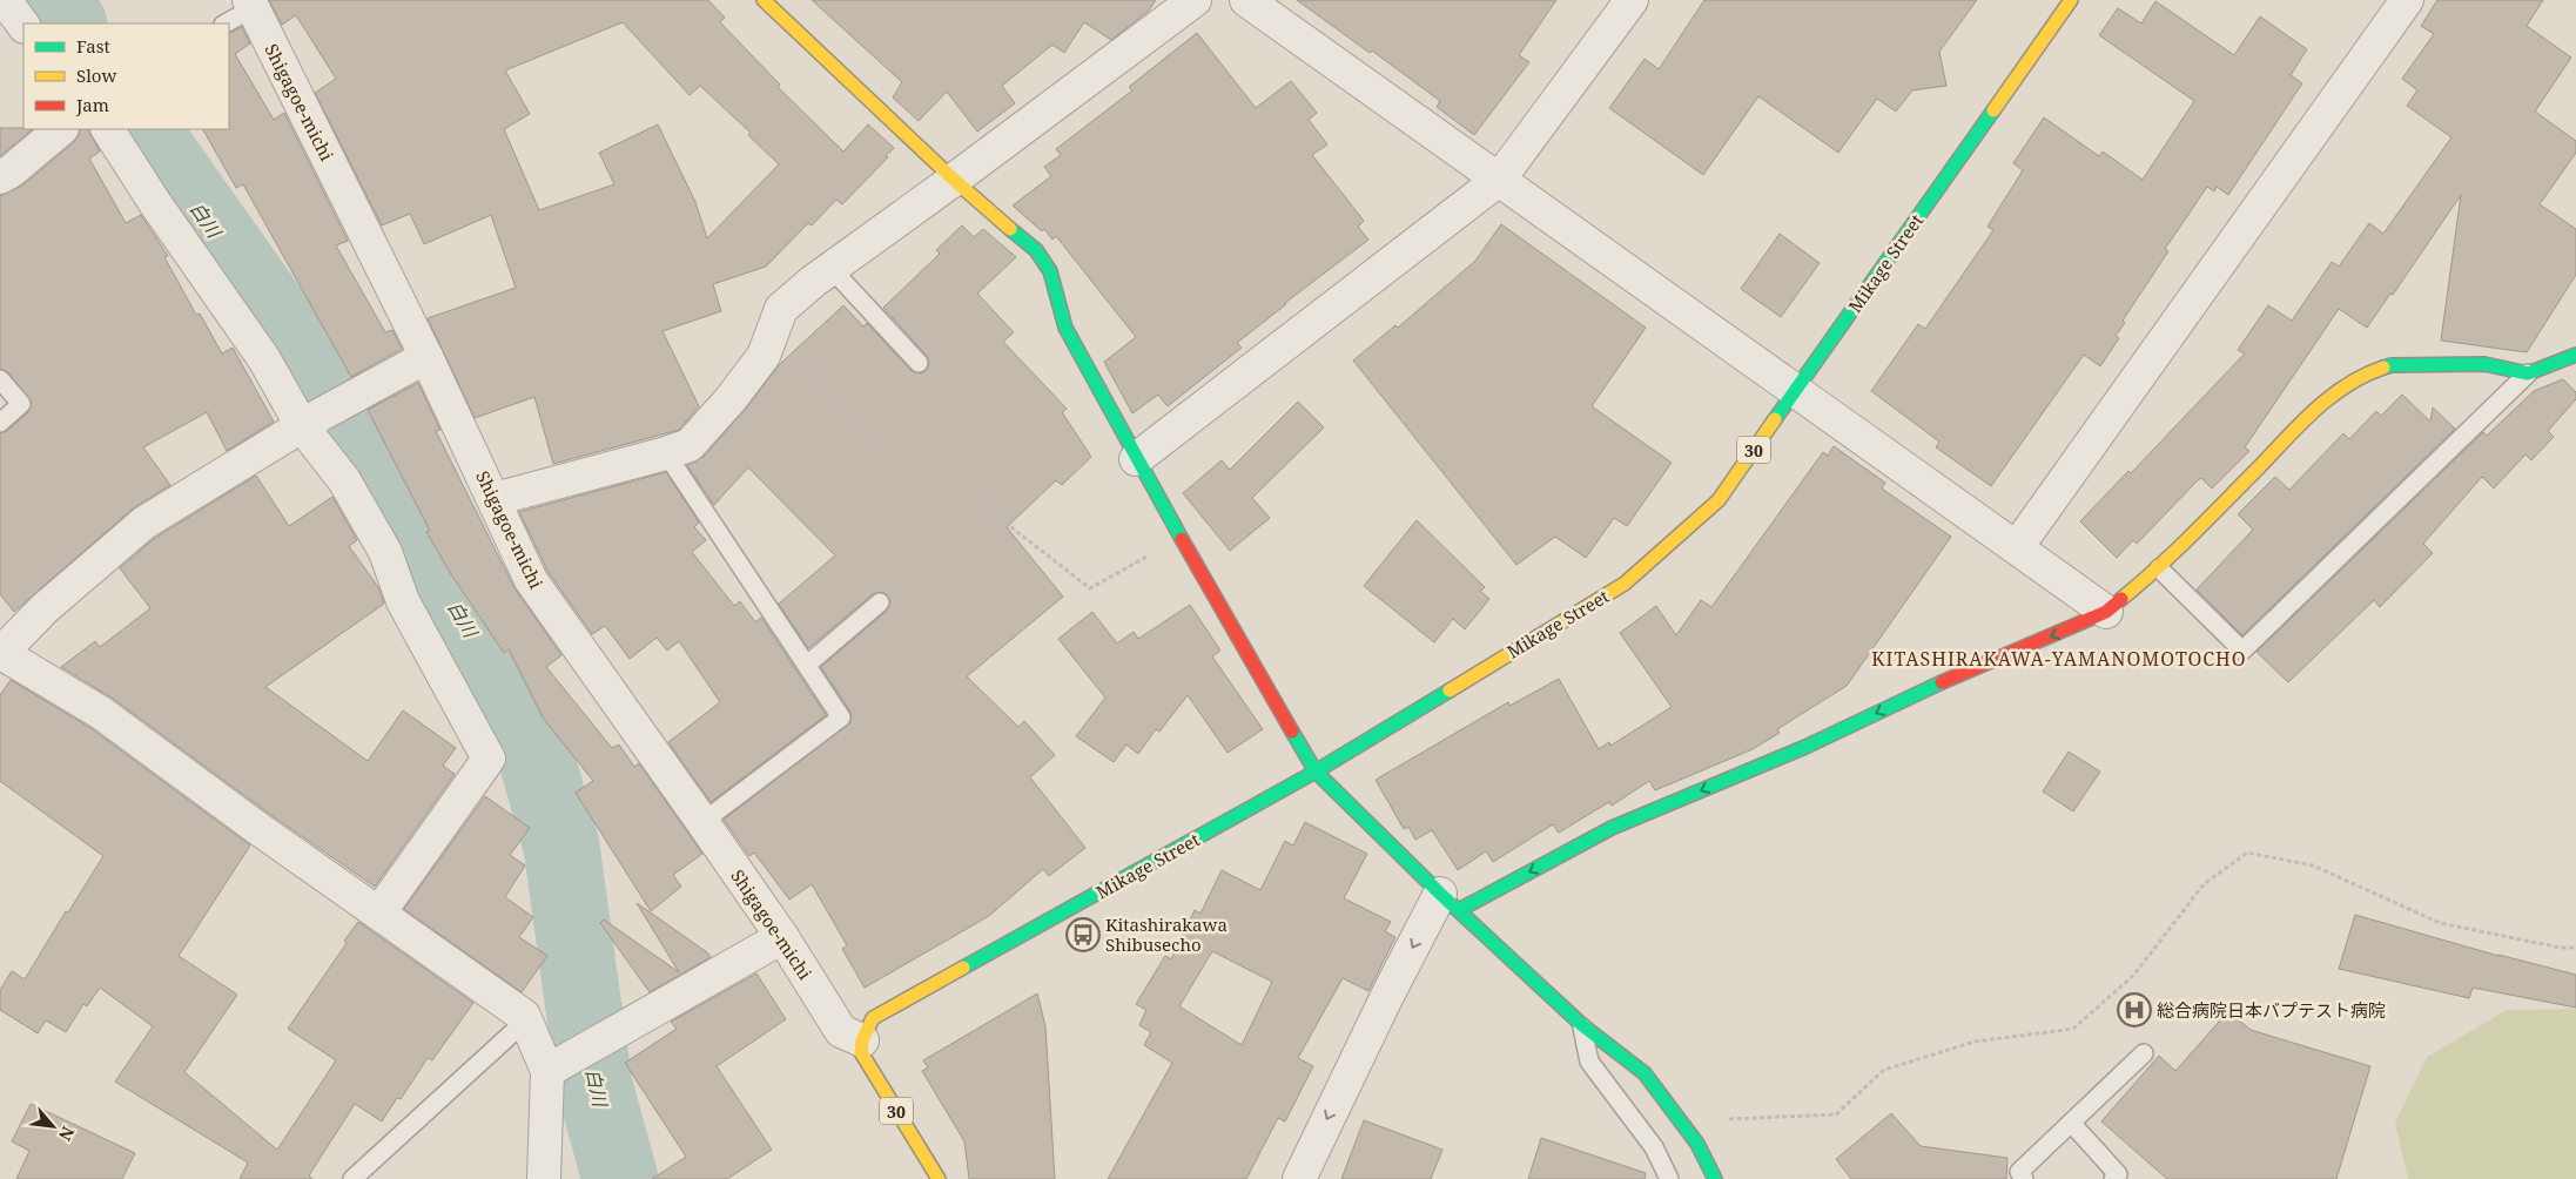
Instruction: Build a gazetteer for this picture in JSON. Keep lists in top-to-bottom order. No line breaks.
{"streets":{"street":["Shigagoe-michi","Mikage Street","30"]},"crossings":[["Shigagoe-michi","Mikage Street"],["Shigagoe-michi","30"],["Mikage Street","30"]],"districts":["KITASHIRAKAWA-YAMANOMOTOCHO"],"water":["白川"],"places":{"bus stop":["Kitashirakawa Shibusecho"],"hospital":["総合病院日本バプテスト病院"]},"legend":["Fast","Slow","Jam"],"north":"bottom right"}
